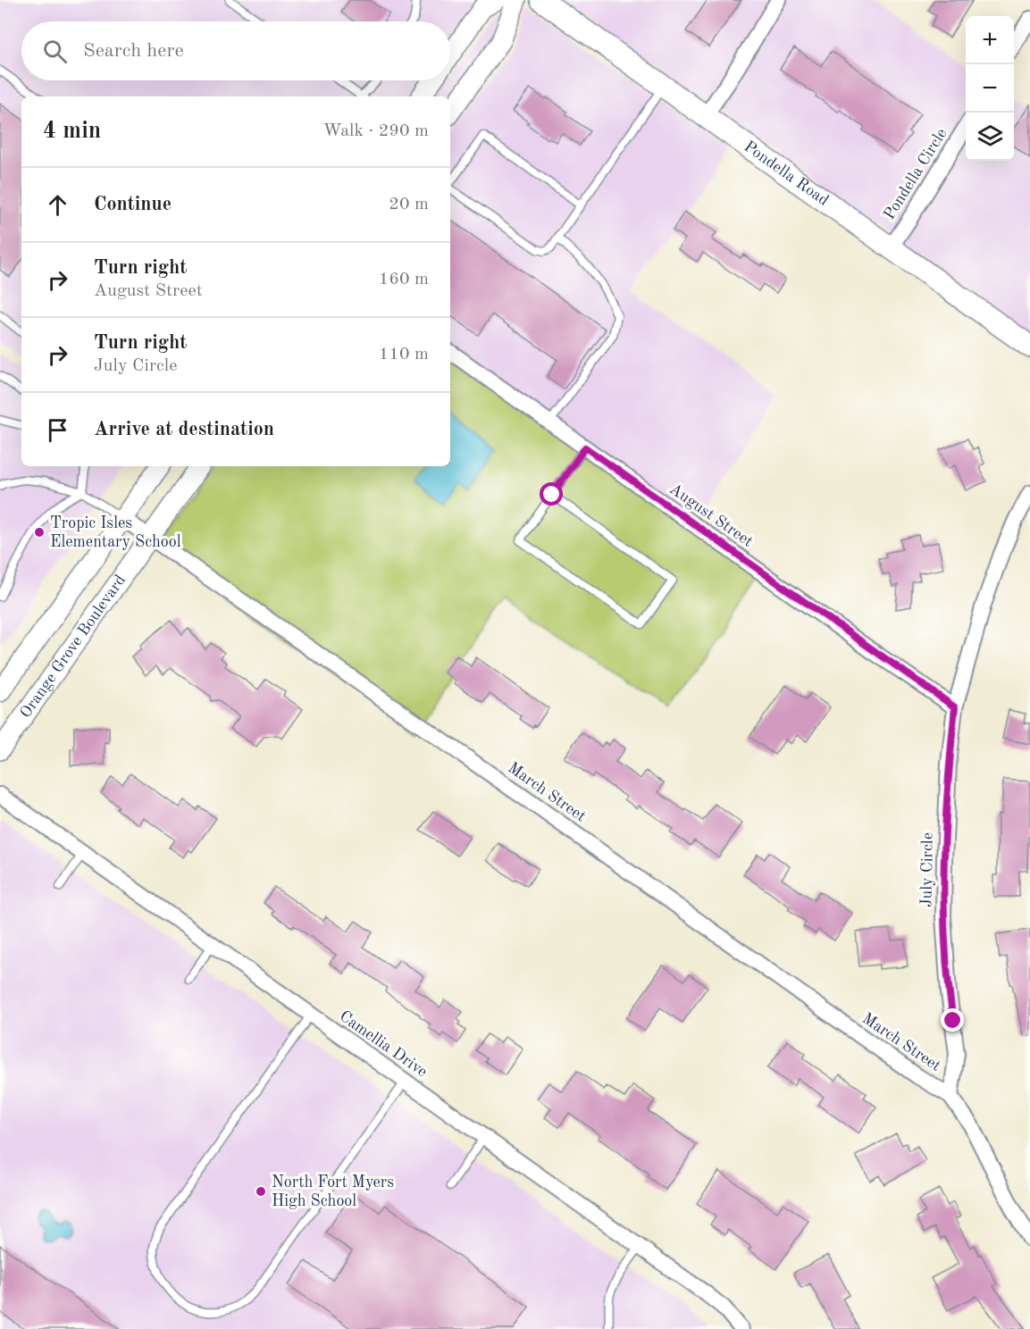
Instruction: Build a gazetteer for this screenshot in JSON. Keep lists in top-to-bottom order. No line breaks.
{"streets":{"main road":["Pondella Road"],"street":["Pondella Circle","August Street","Orange Grove Boulevard","March Street","July Circle","Camellia Drive"]},"crossings":[["Pondella Road","Pondella Circle"],["August Street","July Circle"],["Orange Grove Boulevard","March Street"],["March Street","July Circle"]],"places":["Tropic Isles Elementary School","North Fort Myers High School"],"page":{"map_buttons":["+","−"],"search":"Search here","heading":["4 min","Walk · 290 m"],"list":[["Continue","20 m"],["Turn right","August Street","160 m"],["Turn right","July Circle","110 m"],"Arrive at destination"]}}
